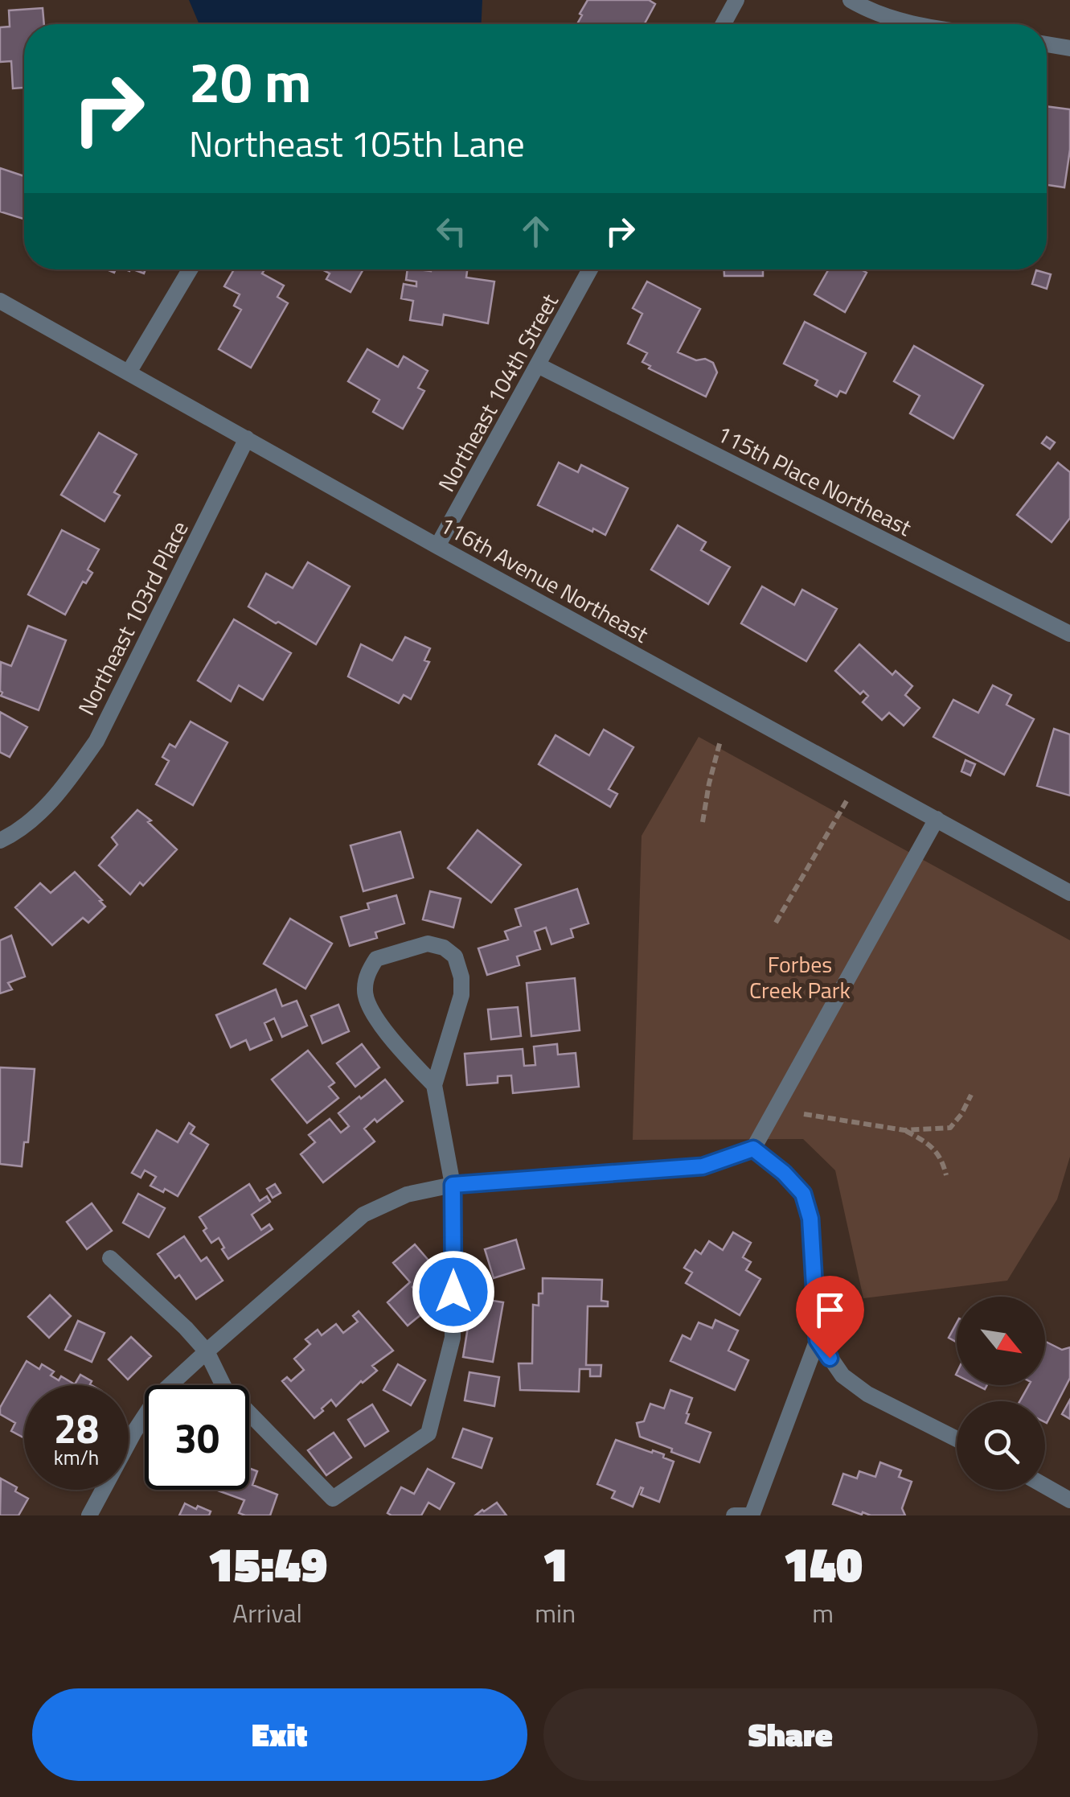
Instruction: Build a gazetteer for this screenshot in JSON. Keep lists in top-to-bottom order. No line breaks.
{"streets":{"street":["Northeast 104th Street","115th Place Northeast","116th Avenue Northeast","Northeast 103rd Place"]},"crossings":[["Northeast 104th Street","115th Place Northeast"],["Northeast 104th Street","116th Avenue Northeast"],["116th Avenue Northeast","Northeast 103rd Place"]],"parks":["Forbes Creek Park"],"north":"bottom right","page":{"turn":["20 m","Northeast 105th Lane"],"speed":"28 km/h","limit":"30","eta":["15:49","Arrival","1","min","140","m"],"buttons":["Exit","Share"]}}
